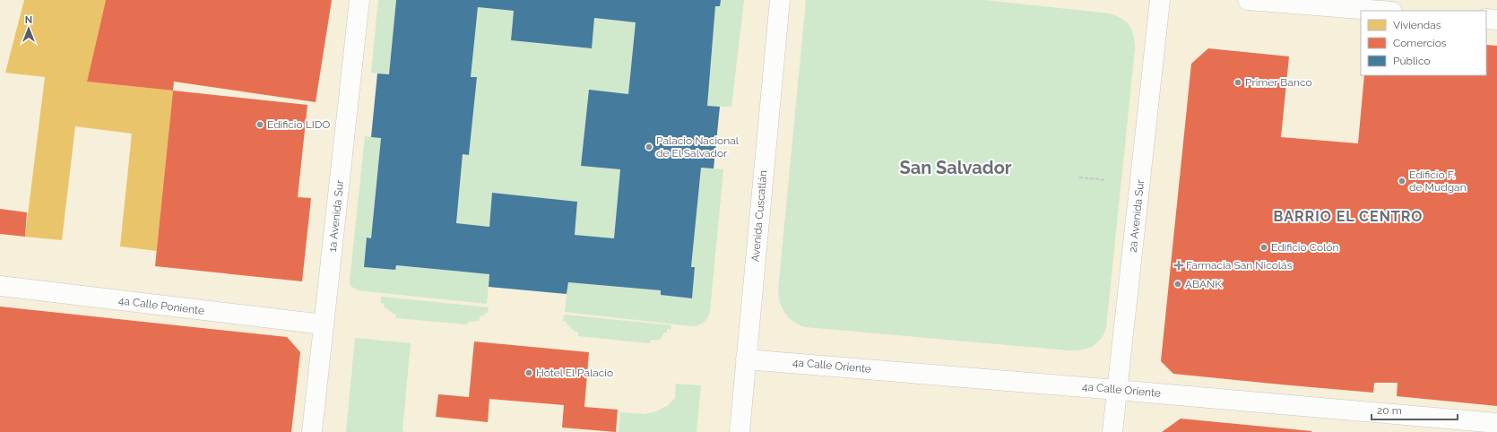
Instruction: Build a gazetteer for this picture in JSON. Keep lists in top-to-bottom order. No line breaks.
{"streets":{"street":["1a Avenida Sur","Avenida Cuscatlán","2a Avenida Sur","4a Calle Poniente","4a Calle Oriente"]},"crossings":[["1a Avenida Sur","4a Calle Poniente"],["Avenida Cuscatlán","4a Calle Oriente"],["2a Avenida Sur","4a Calle Oriente"]],"districts":["San Salvador","BARRIO EL CENTRO"],"places":{"other":["Primer Banco","Edificio LIDO","Palacio Nacional de El Salvador","Edificio F. de Mudgan","Edificio Colón","ABANK","Hotel El Palacio"],"health":["Farmacia San Nicolás"]},"legend":["Viviendas","Comercios","Público"],"scale_bar":"20 m","north":"top"}
